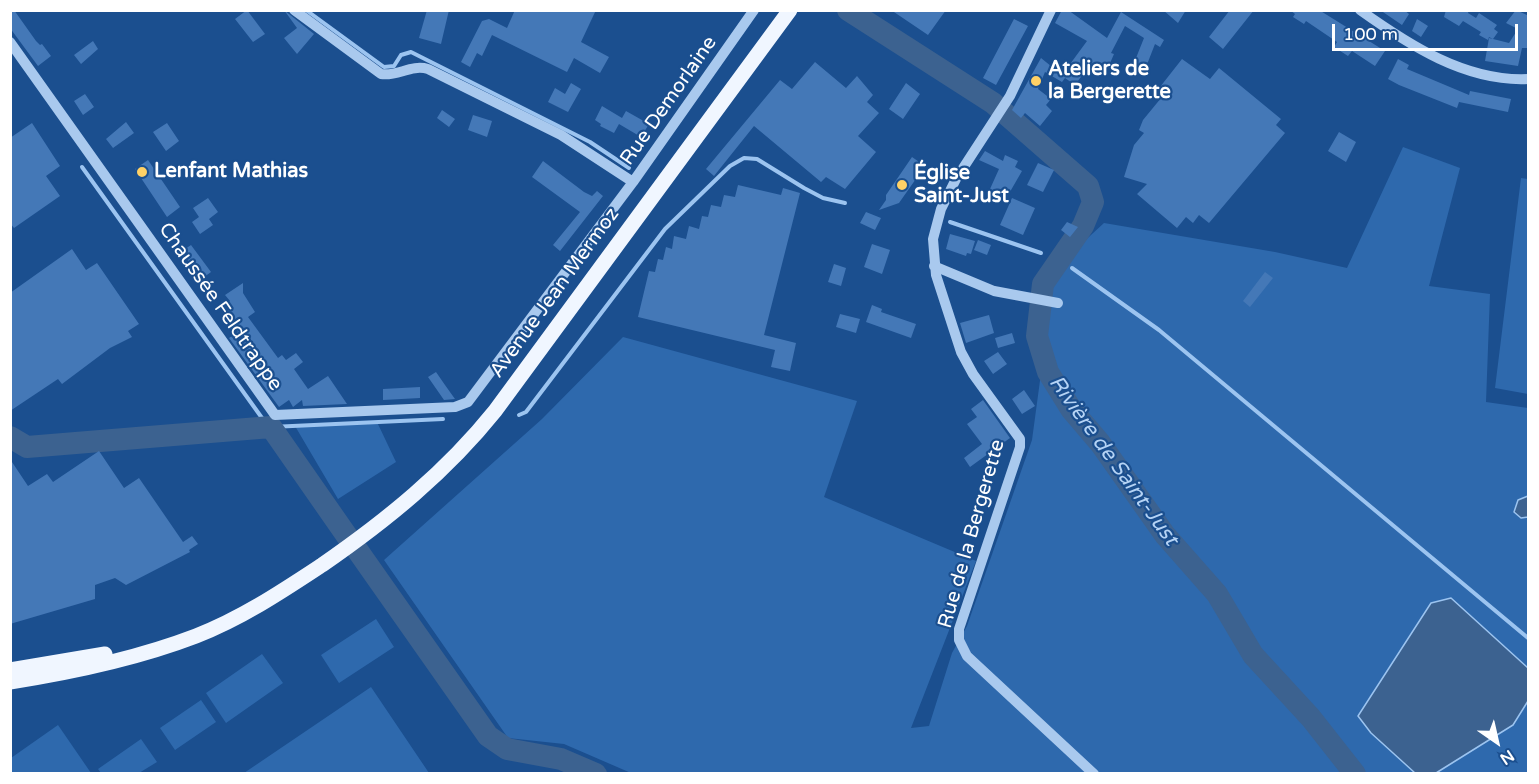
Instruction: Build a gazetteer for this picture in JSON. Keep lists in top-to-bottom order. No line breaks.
{"streets":{"main road":["Avenue Jean Mermoz"],"street":["Rue Demorlaine","Chaussée Feldtrappe","Rue de la Bergerette"]},"crossings":[["Rue Demorlaine","Chaussée Feldtrappe"]],"water":["Rivière de Saint-Just"],"places":["Ateliers de la Bergerette","Lenfant Mathias","Église Saint-Just"],"scale_bar":"100 m","north":"bottom right"}
